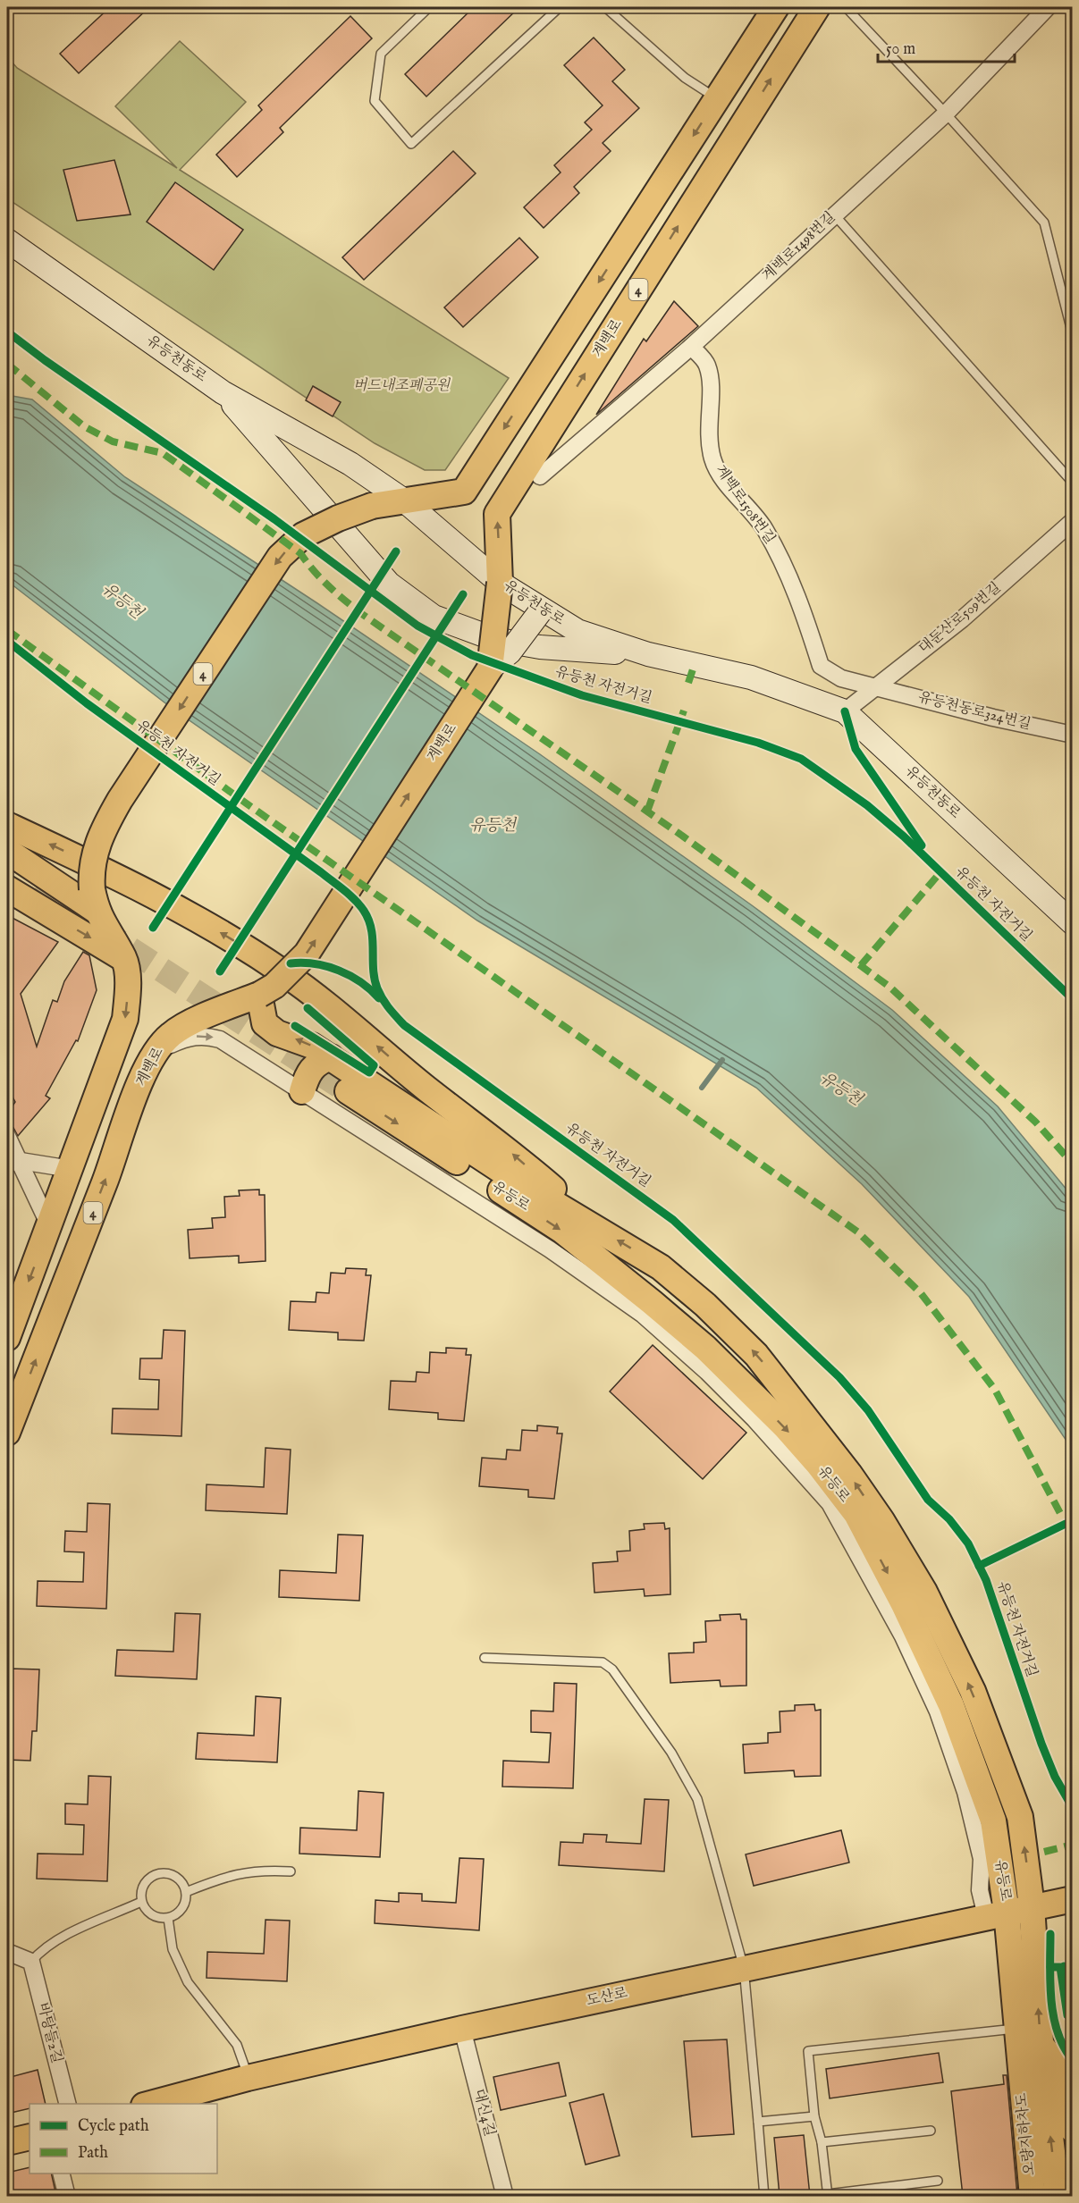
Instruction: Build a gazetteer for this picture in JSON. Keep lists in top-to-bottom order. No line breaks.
{"streets":{"main road":["4","계백로","유등천동로","유등로","도산로","오량지하차도"],"street":["계백로1498번길","계백로1508번길","대둔산로509번길","유등천동로324번길","바탕들2길","대신4길"],"cycle path":["유등천 자전거길"]},"crossings":[["계백로1498번길","계백로1508번길"],["4","유등천동로"],["계백로","유등천동로"],["유등천동로","대둔산로509번길"],["계백로1508번길","대둔산로509번길"],["계백로1508번길","유등천동로324번길"],["대둔산로509번길","유등천동로324번길"],["유등로","도산로"],["유등로","오량지하차도"],["도산로","대신4길"]],"water":["유등천"],"parks":["버드내조폐공원"],"legend":["Cycle path","Path"],"scale_bar":"50 m"}
